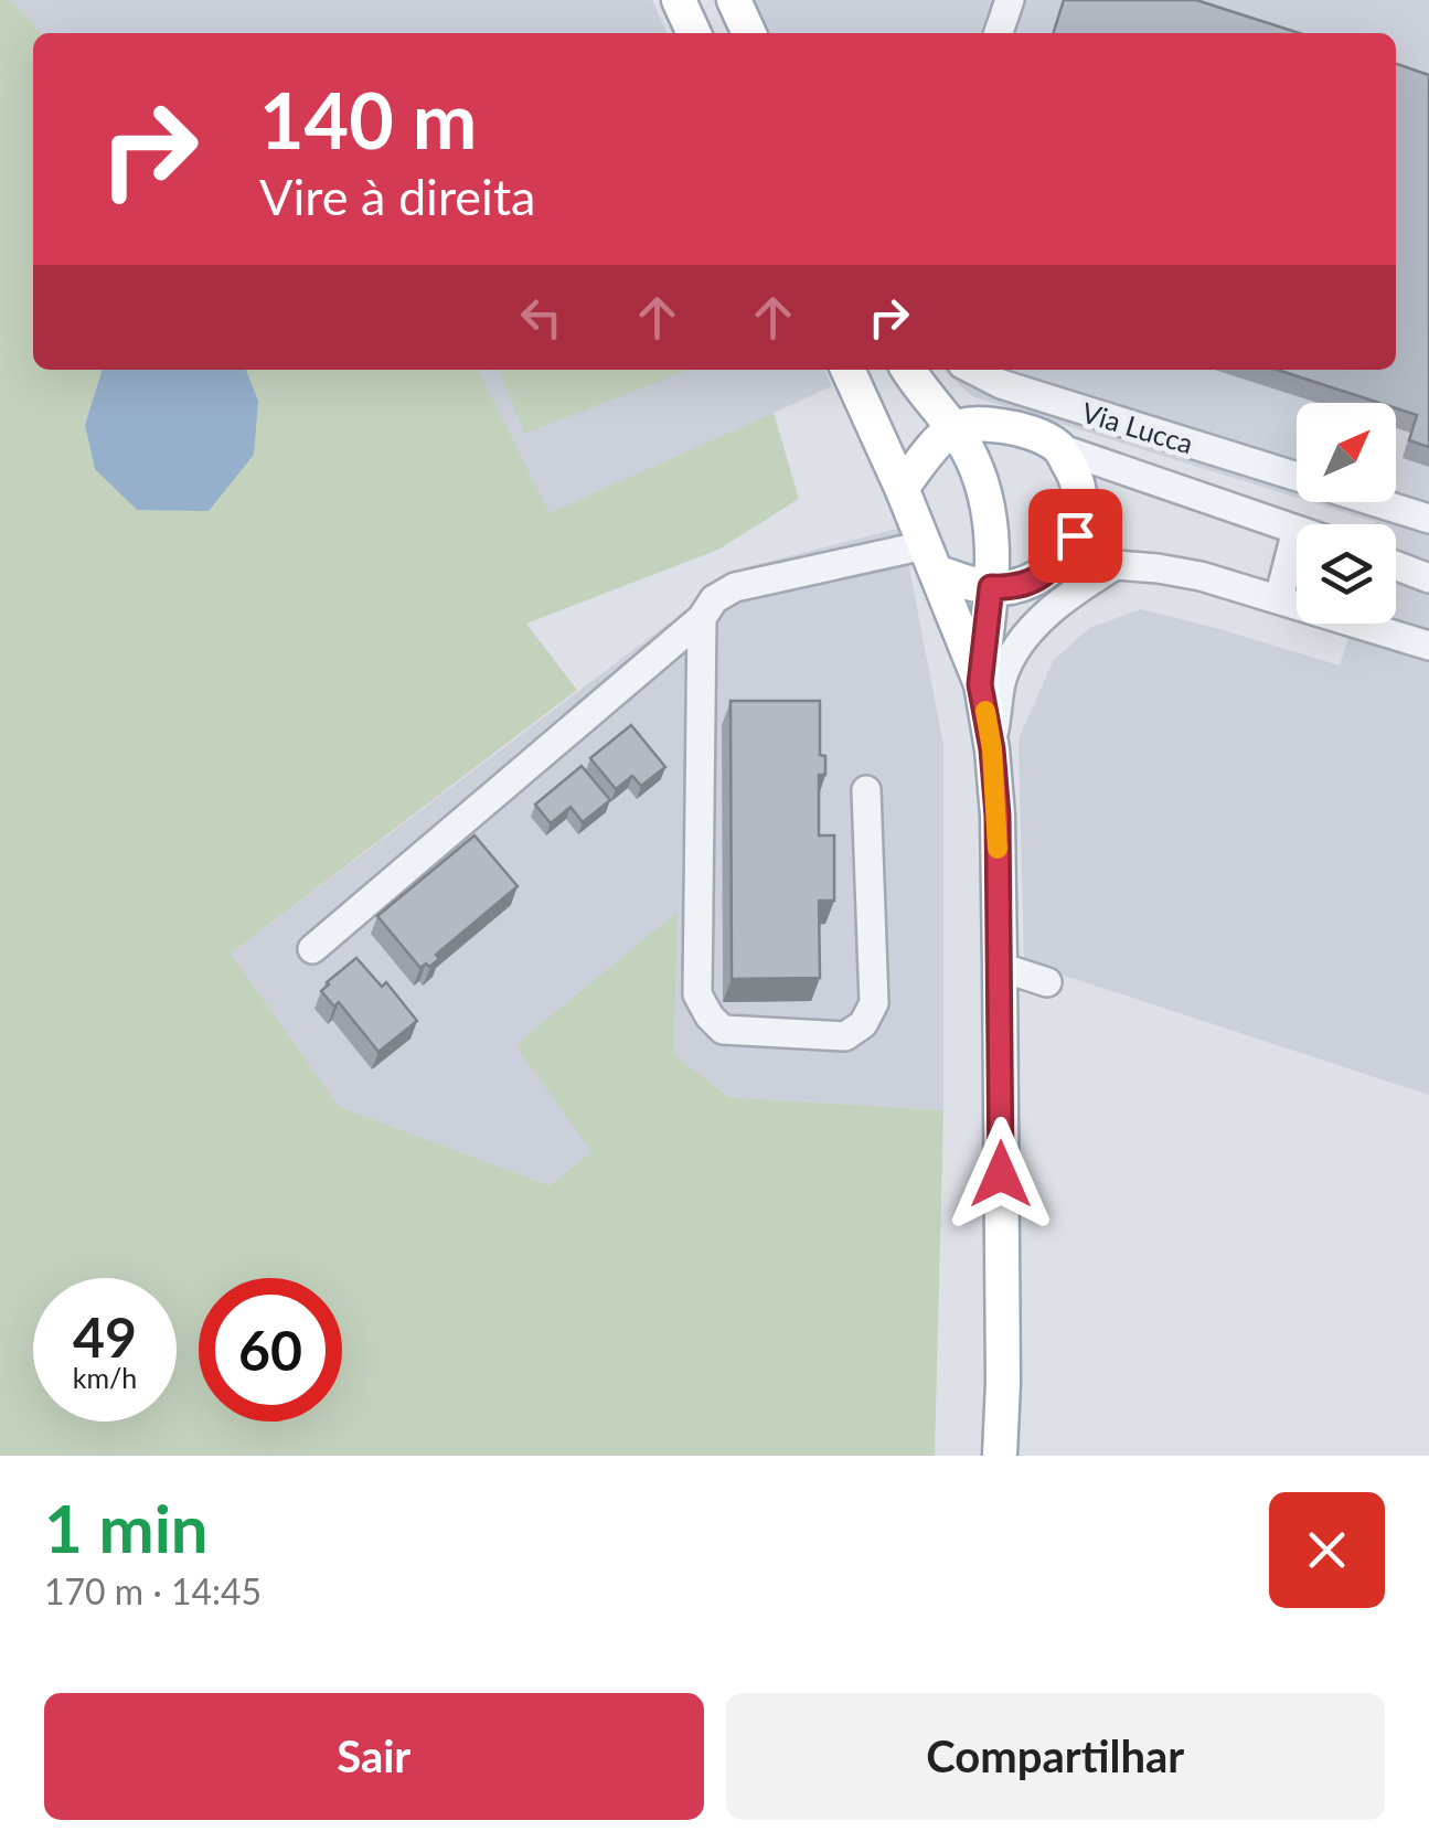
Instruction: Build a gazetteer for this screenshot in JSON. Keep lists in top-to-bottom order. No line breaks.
{"streets":{"street":["Via Lucca"]},"north":"top right","page":{"turn":["140 m","Vire à direita"],"speed":"49 km/h","limit":"60","heading":["1 min","170 m · 14:45"],"buttons":["Sair","Compartilhar"]}}
